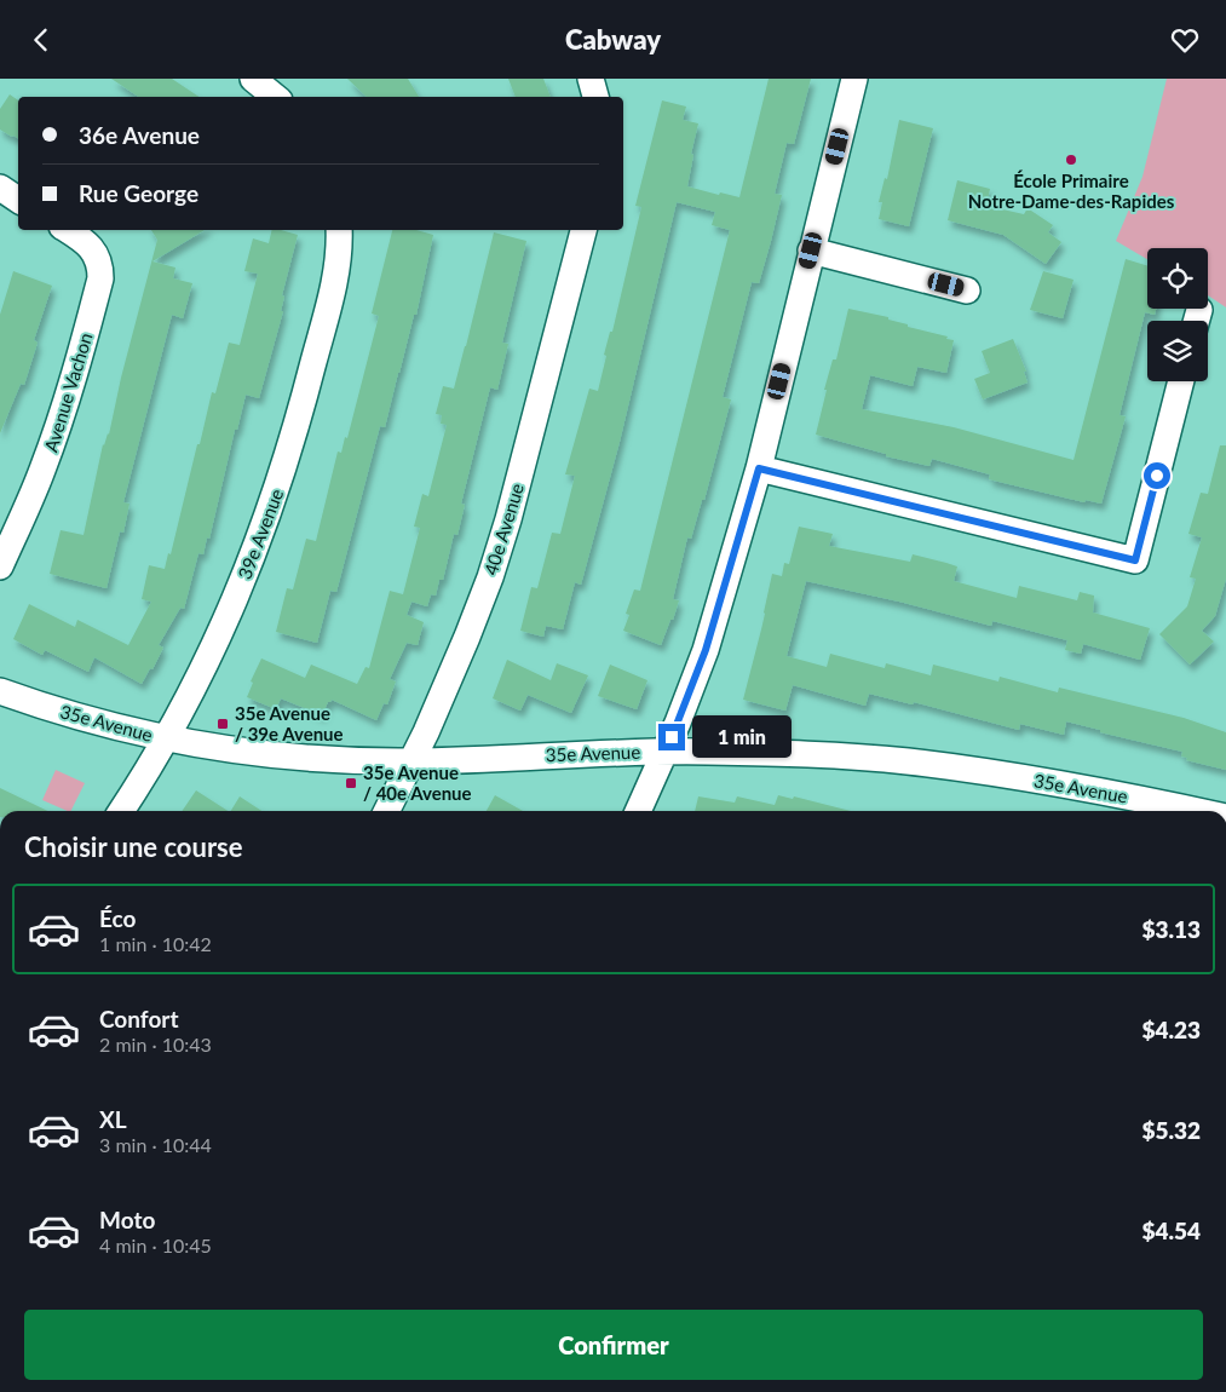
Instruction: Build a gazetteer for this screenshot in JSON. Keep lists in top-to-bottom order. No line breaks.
{"streets":{"street":["Avenue Vachon","40e Avenue","39e Avenue","35e Avenue"]},"crossings":[["40e Avenue","35e Avenue"],["39e Avenue","35e Avenue"]],"places":{"other":["École Primaire Notre-Dame-des-Rapides"],"transit":["35e Avenue / 39e Avenue","35e Avenue / 40e Avenue"]},"page":{"header":"Cabway","banner":["36e Avenue","Rue George"],"bubble":"1 min","heading":"Choisir une course","list":[{"name":"Éco","note":"1 min · 10:42","value":"$3.13"},{"name":"Confort","note":"2 min · 10:43","value":"$4.23"},{"name":"XL","note":"3 min · 10:44","value":"$5.32"},{"name":"Moto","note":"4 min · 10:45","value":"$4.54"}],"buttons":"Confirmer"}}
